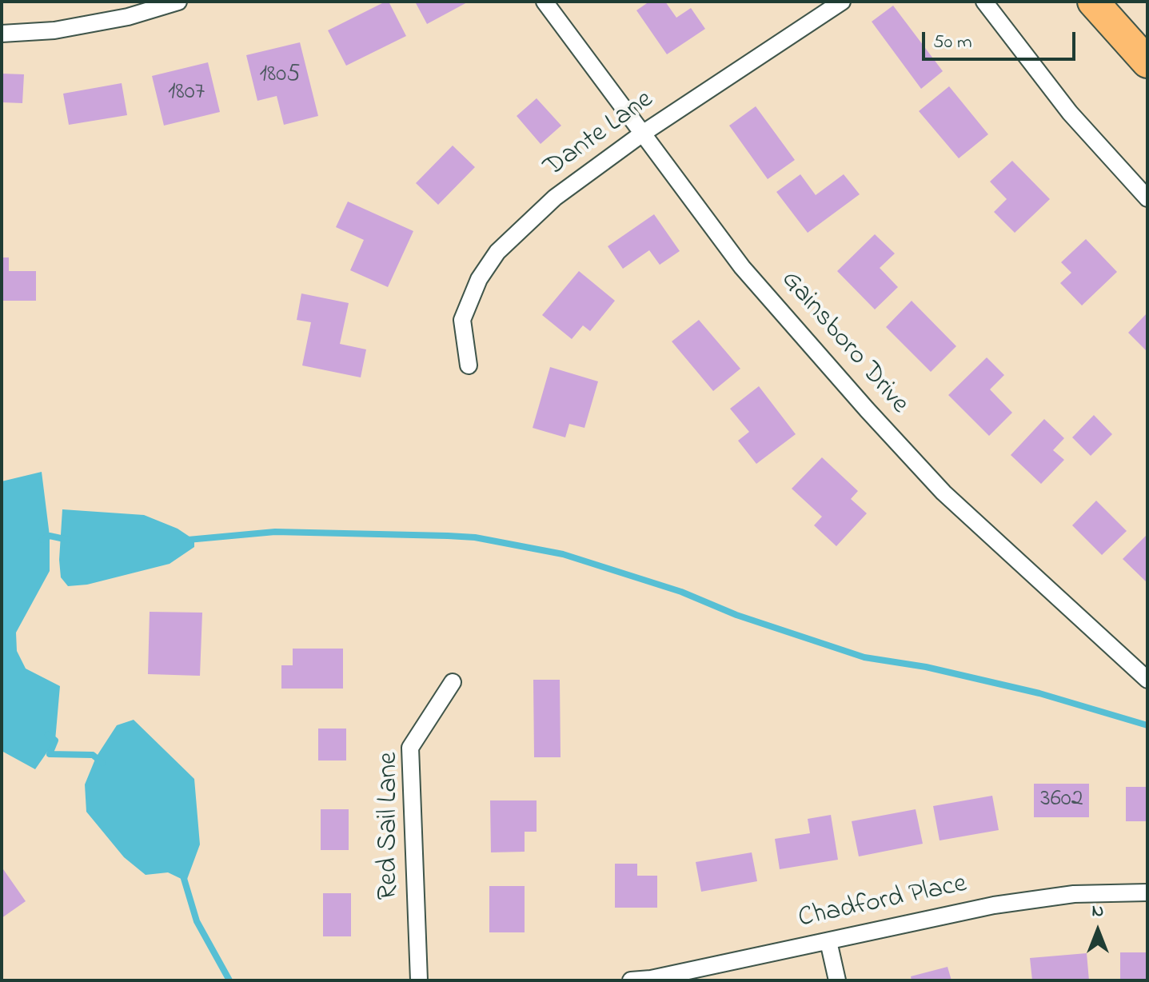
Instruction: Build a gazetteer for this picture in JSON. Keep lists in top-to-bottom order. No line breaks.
{"streets":{"street":["Dante Lane","Gainsboro Drive","Red Sail Lane","Chadford Place"]},"crossings":[["Dante Lane","Gainsboro Drive"]],"house_numbers":["1805","1807","3602"],"scale_bar":"50 m","north":"top"}
